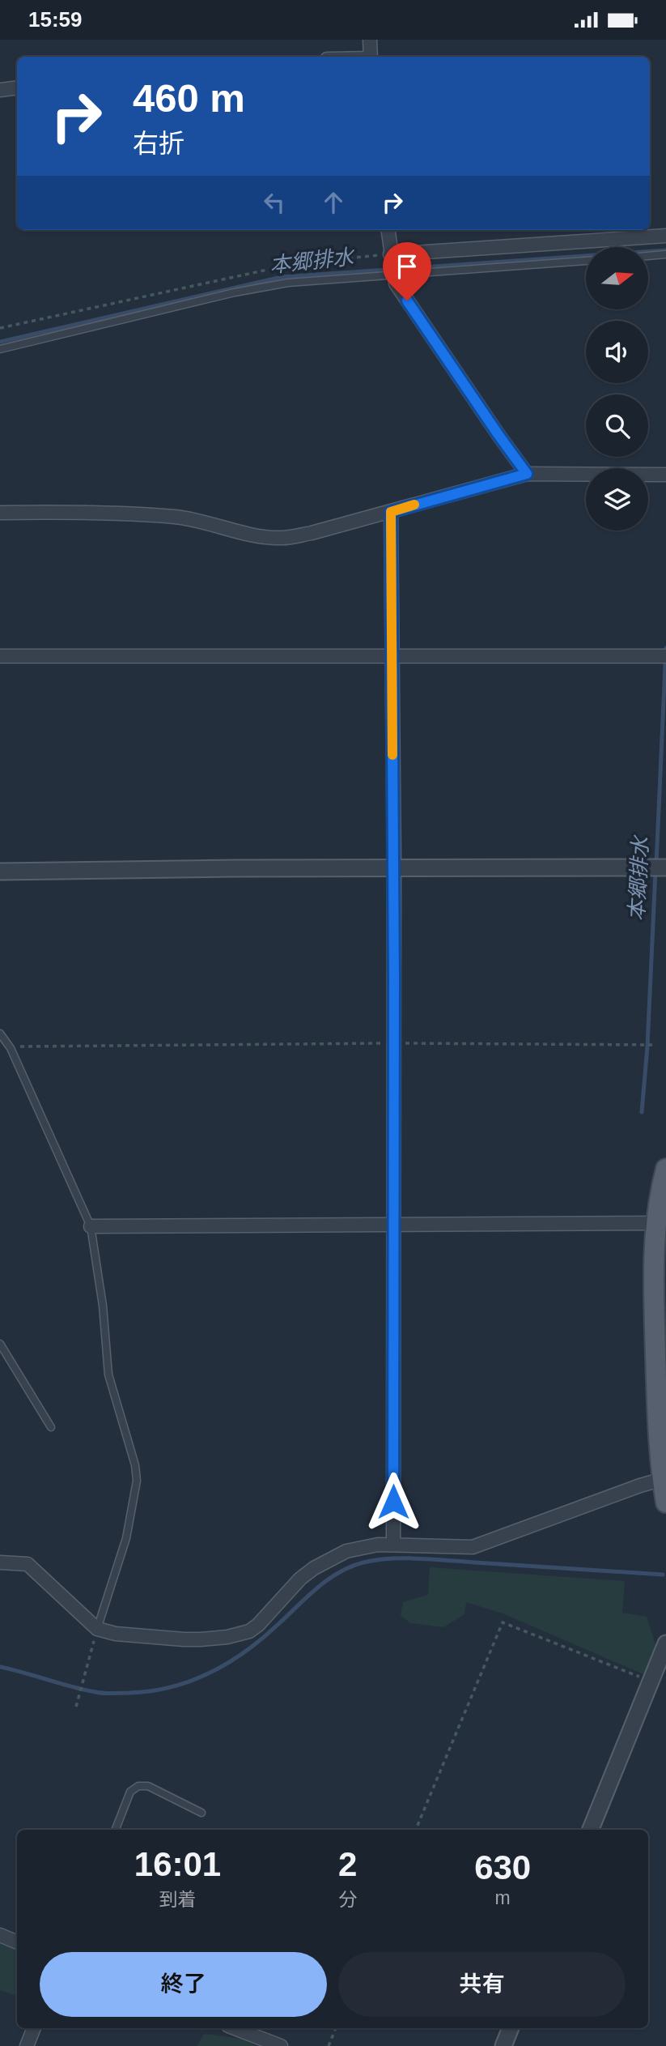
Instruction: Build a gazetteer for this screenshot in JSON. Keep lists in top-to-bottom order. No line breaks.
{"water":["本郷排水"],"north":"right","page":{"status":"15:59","turn":["460 m","右折"],"eta":["16:01","到着","2","分","630","m"],"buttons":["終了","共有"]}}
